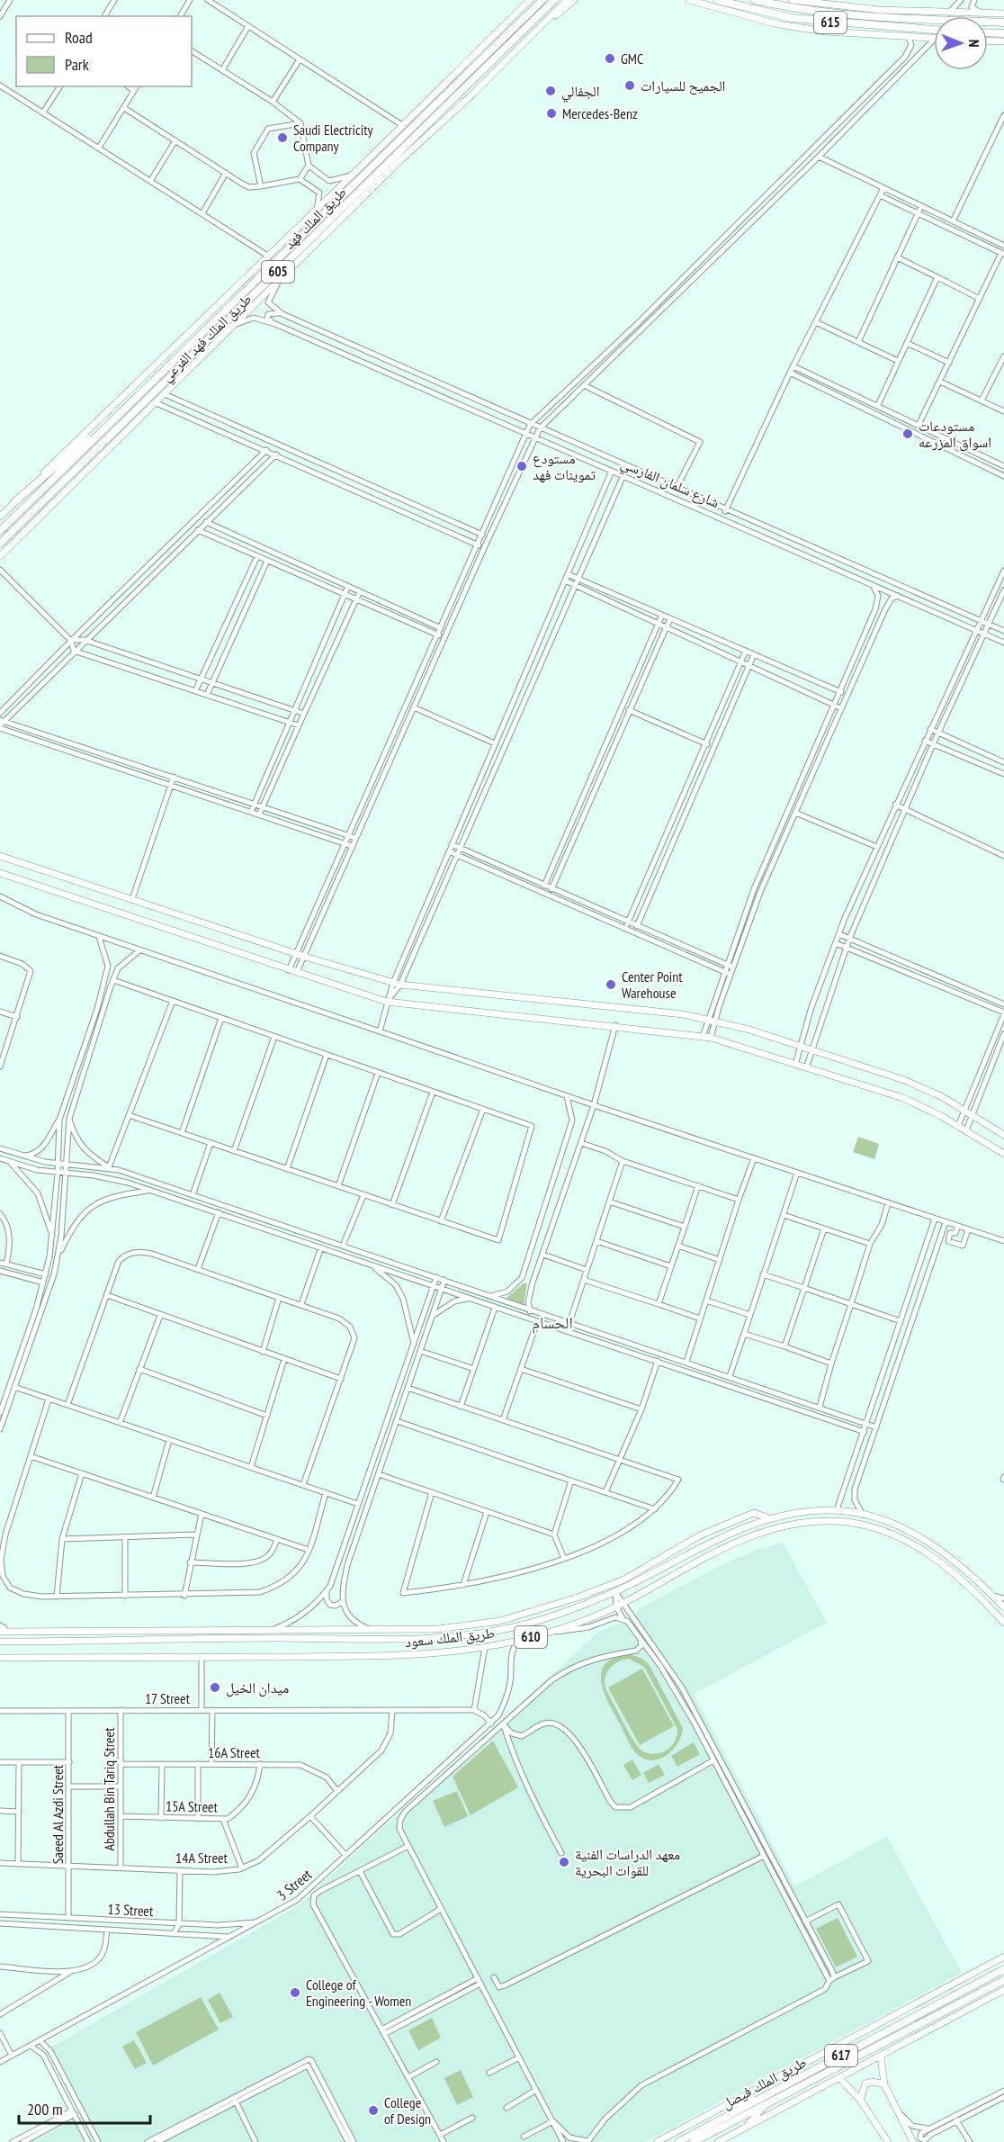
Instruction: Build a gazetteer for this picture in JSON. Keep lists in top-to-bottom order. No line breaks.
{"streets":{"highway":["615","طريق الملك فهد","605","617","طريق الملك فيصل"],"main road":["طريق الملك فهد الفرعي","طريق الملك سعود","610"],"street":["شارع سلمان الفارسي","17 Street","16A Street","Abdullah Bin Tariq Street","15A Street","Saeed Al Azdi Street","14A Street","3 Street","13 Street"]},"crossings":[["طريق الملك فهد الفرعي","شارع سلمان الفارسي"],["طريق الملك سعود","3 Street"],["17 Street","Abdullah Bin Tariq Street"],["17 Street","Saeed Al Azdi Street"],["17 Street","14A Street"],["16A Street","Abdullah Bin Tariq Street"],["16A Street","15A Street"],["16A Street","14A Street"],["Abdullah Bin Tariq Street","15A Street"],["Abdullah Bin Tariq Street","14A Street"],["Saeed Al Azdi Street","14A Street"],["Saeed Al Azdi Street","13 Street"],["3 Street","13 Street"]],"districts":["الحسام"],"places":["GMC","الجميح للسيارات","الجفالي","Mercedes-Benz","Saudi Electricity Company","مستودعات اسواق المزرعه","مستودع تموينات فهد","Center Point Warehouse","ميدان الخيل","معهد الدراسات الفنية للقوات البحرية","College of Engineering - Women","College of Design"],"legend":["Road","Park"],"scale_bar":"200 m","north":"right"}
